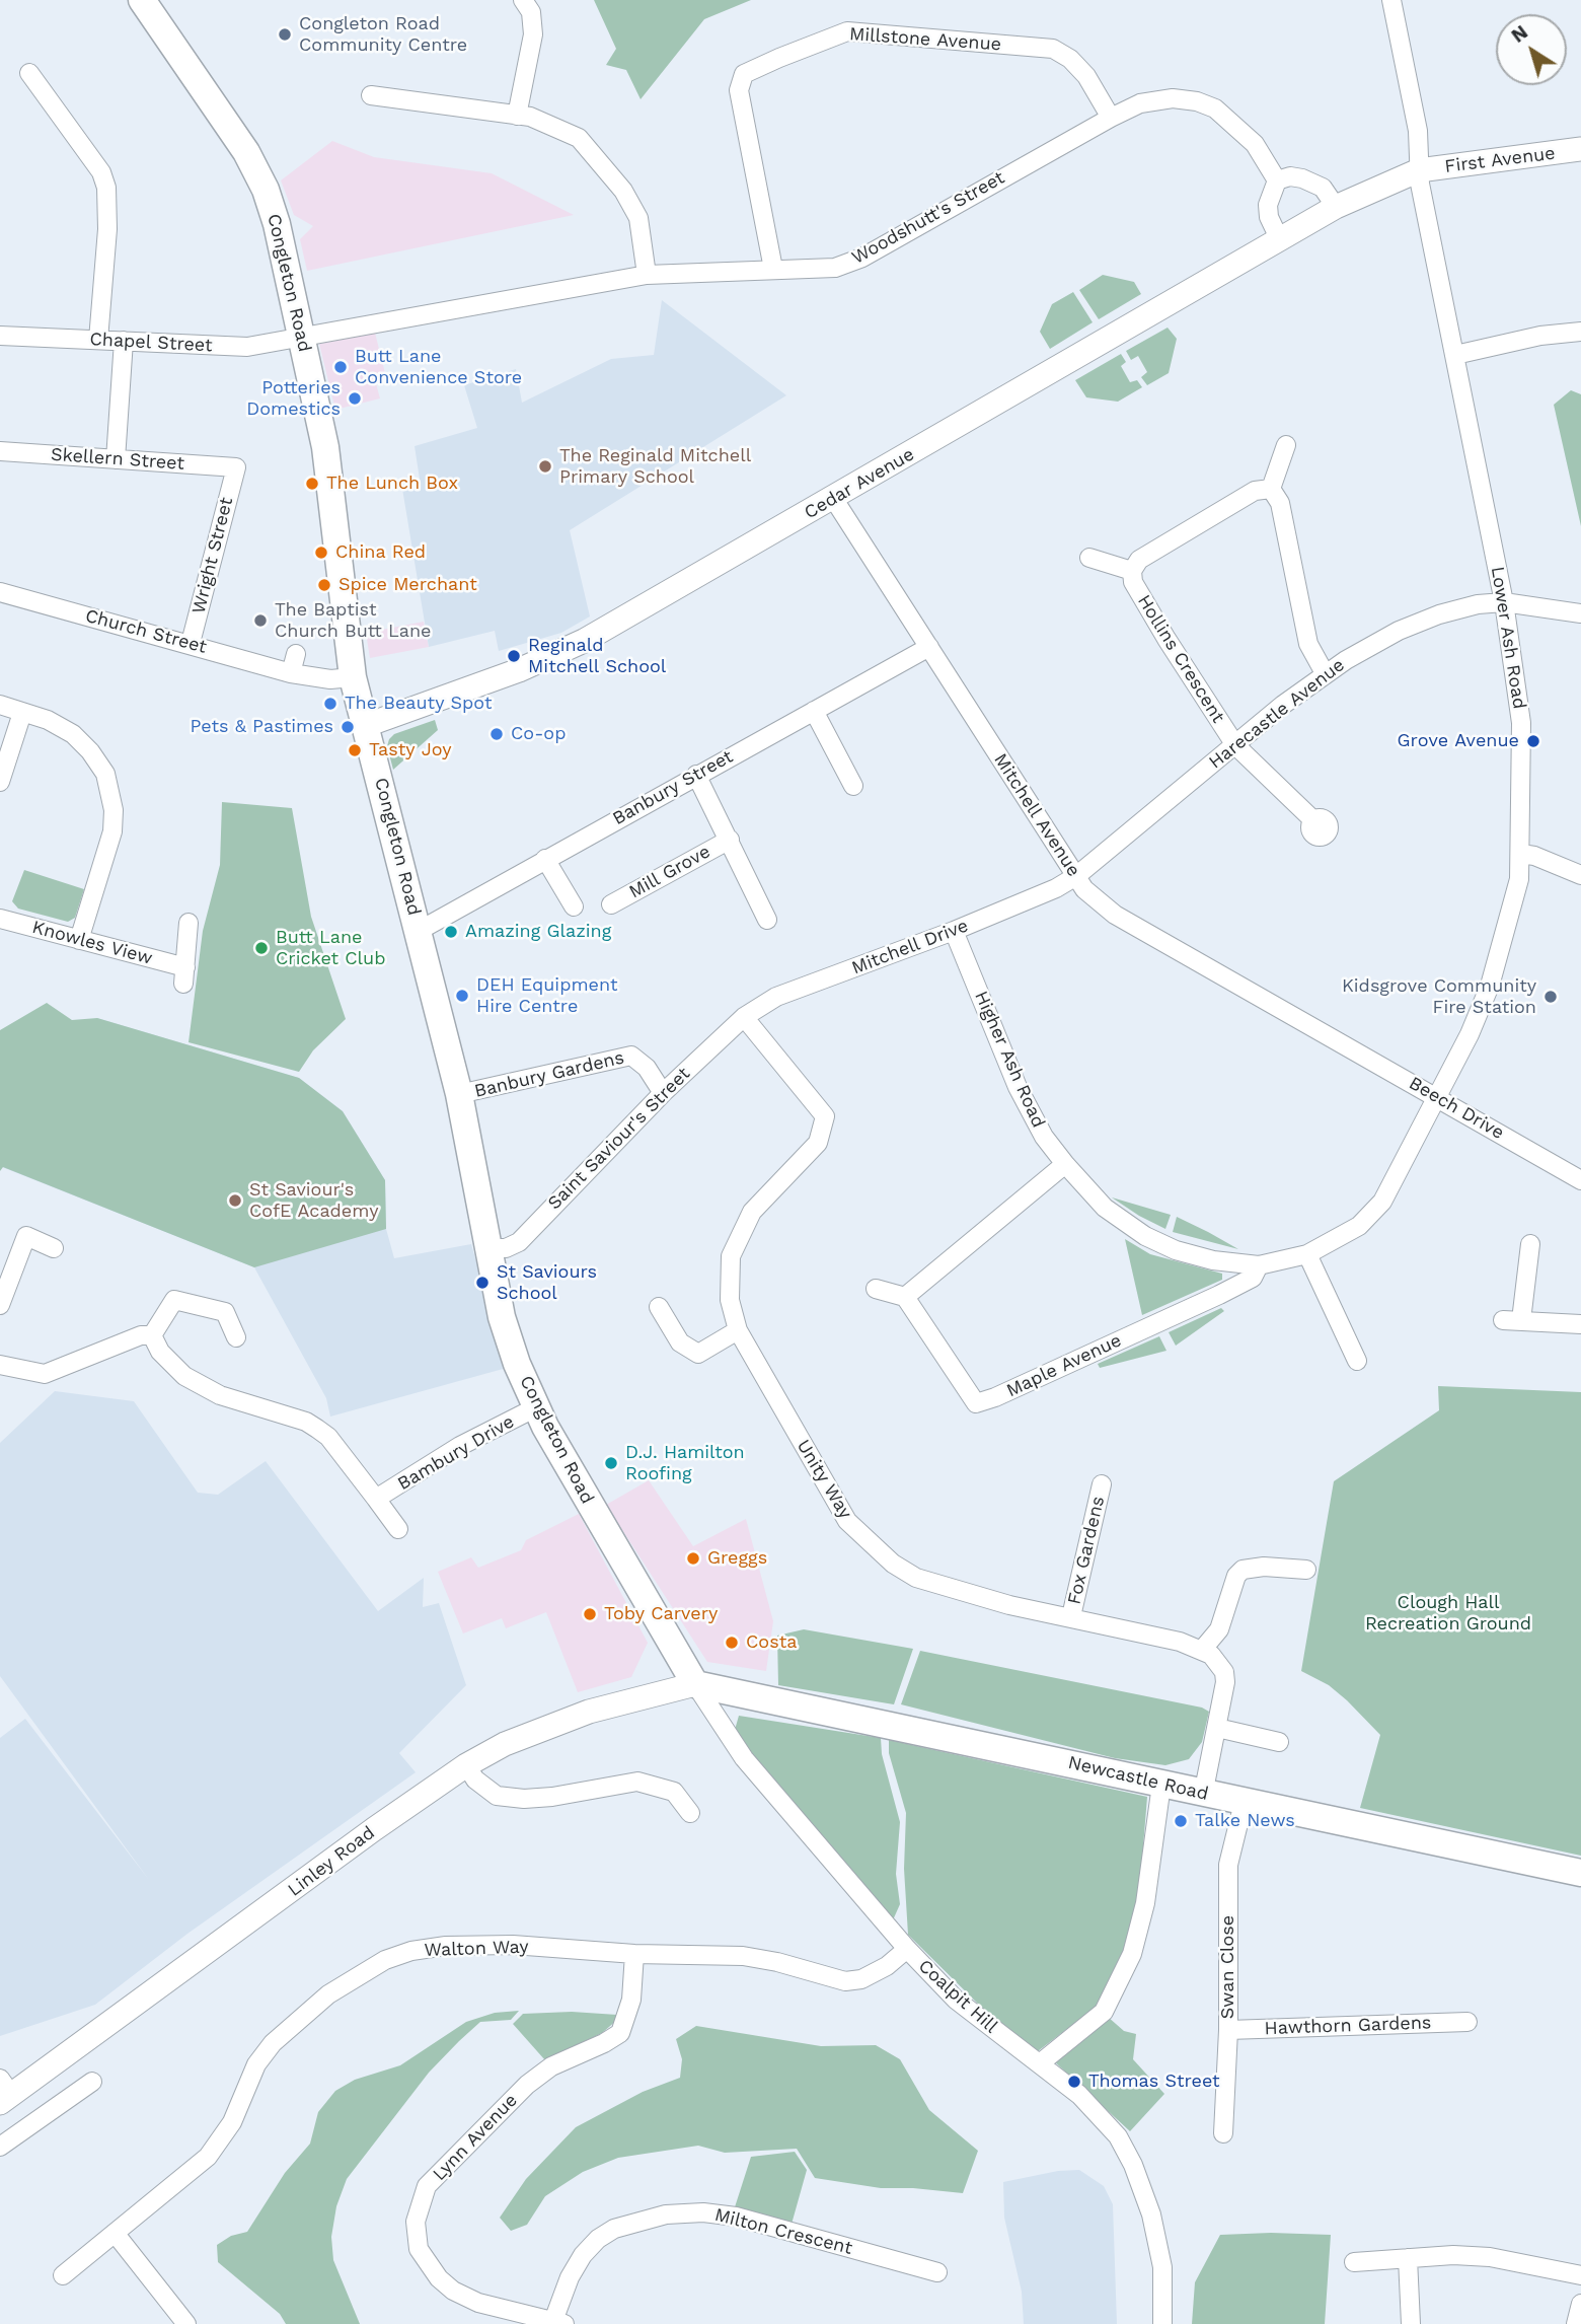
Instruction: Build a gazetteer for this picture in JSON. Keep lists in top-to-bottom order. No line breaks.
{"streets":{"highway":["Congleton Road","Newcastle Road"],"main road":["First Avenue","Cedar Avenue","Linley Road"],"street":["Millstone Avenue","Woodshutt's Street","Chapel Street","Skellern Street","Wright Street","Church Street","Lower Ash Road","Hollins Crescent","Harecastle Avenue","Banbury Street","Mitchell Avenue","Mill Grove","Knowles View","Mitchell Drive","Higher Ash Road","Banbury Gardens","Beech Drive","Saint Saviour's Street","Maple Avenue","Bambury Drive","Unity Way","Fox Gardens","Walton Way","Swan Close","Coalpit Hill","Hawthorn Gardens","Lynn Avenue","Milton Crescent"]},"crossings":[["Millstone Avenue","Woodshutt's Street"],["First Avenue","Cedar Avenue"],["First Avenue","Lower Ash Road"],["Woodshutt's Street","Congleton Road"],["Woodshutt's Street","Chapel Street"],["Congleton Road","Chapel Street"],["Congleton Road","Cedar Avenue"],["Congleton Road","Church Street"],["Congleton Road","Banbury Street"],["Congleton Road","Banbury Gardens"],["Congleton Road","Saint Saviour's Street"],["Congleton Road","Bambury Drive"],["Congleton Road","Newcastle Road"],["Congleton Road","Linley Road"],["Congleton Road","Coalpit Hill"],["Skellern Street","Wright Street"],["Cedar Avenue","Lower Ash Road"],["Cedar Avenue","Mitchell Avenue"],["Wright Street","Church Street"],["Lower Ash Road","Harecastle Avenue"],["Lower Ash Road","Higher Ash Road"],["Lower Ash Road","Beech Drive"],["Hollins Crescent","Harecastle Avenue"],["Harecastle Avenue","Mitchell Avenue"],["Harecastle Avenue","Mitchell Drive"],["Banbury Street","Mitchell Avenue"],["Mitchell Avenue","Mitchell Drive"],["Mitchell Avenue","Beech Drive"],["Mitchell Drive","Higher Ash Road"],["Mitchell Drive","Saint Saviour's Street"],["Mitchell Drive","Unity Way"],["Higher Ash Road","Beech Drive"],["Higher Ash Road","Maple Avenue"],["Banbury Gardens","Saint Saviour's Street"],["Saint Saviour's Street","Unity Way"],["Unity Way","Fox Gardens"],["Newcastle Road","Linley Road"],["Newcastle Road","Swan Close"],["Newcastle Road","Coalpit Hill"],["Linley Road","Coalpit Hill"],["Walton Way","Coalpit Hill"],["Walton Way","Lynn Avenue"],["Swan Close","Hawthorn Gardens"],["Lynn Avenue","Milton Crescent"]],"parks":["Clough Hall Recreation Ground"],"places":["Congleton Road Community Centre","Butt Lane Convenience Store","Potteries Domestics","The Reginald Mitchell Primary School","The Lunch Box","China Red","Spice Merchant","The Baptist Church Butt Lane","Reginald Mitchell School","The Beauty Spot","Pets & Pastimes","Co-op","Grove Avenue","Tasty Joy","Amazing Glazing","Butt Lane Cricket Club","DEH Equipment Hire Centre","Kidsgrove Community Fire Station","St Saviour's CofE Academy","St Saviours School","D.J. Hamilton Roofing","Greggs","Toby Carvery","Costa","Talke News","Thomas Street"],"north":"top left"}
